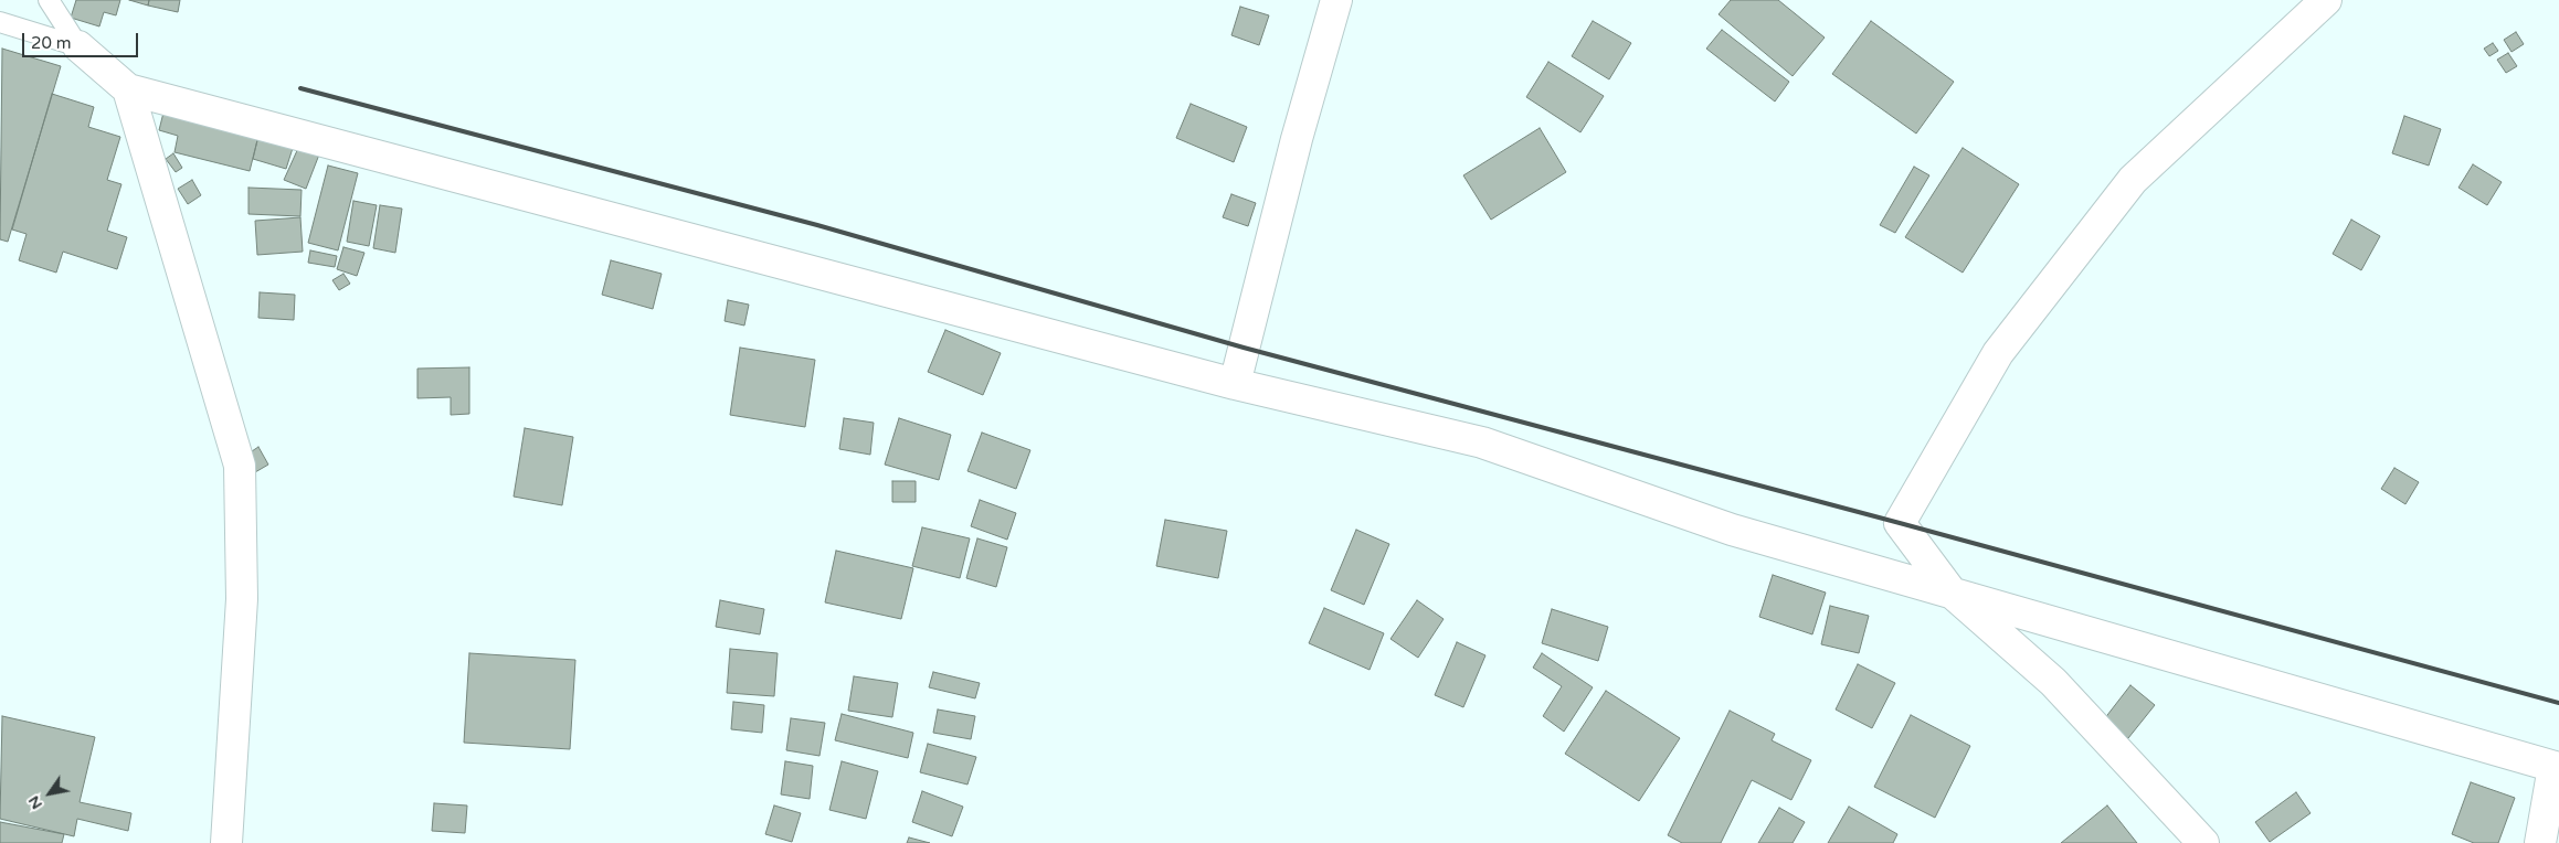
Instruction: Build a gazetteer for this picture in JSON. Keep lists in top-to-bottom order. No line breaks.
{"scale_bar":"20 m","north":"bottom left"}
